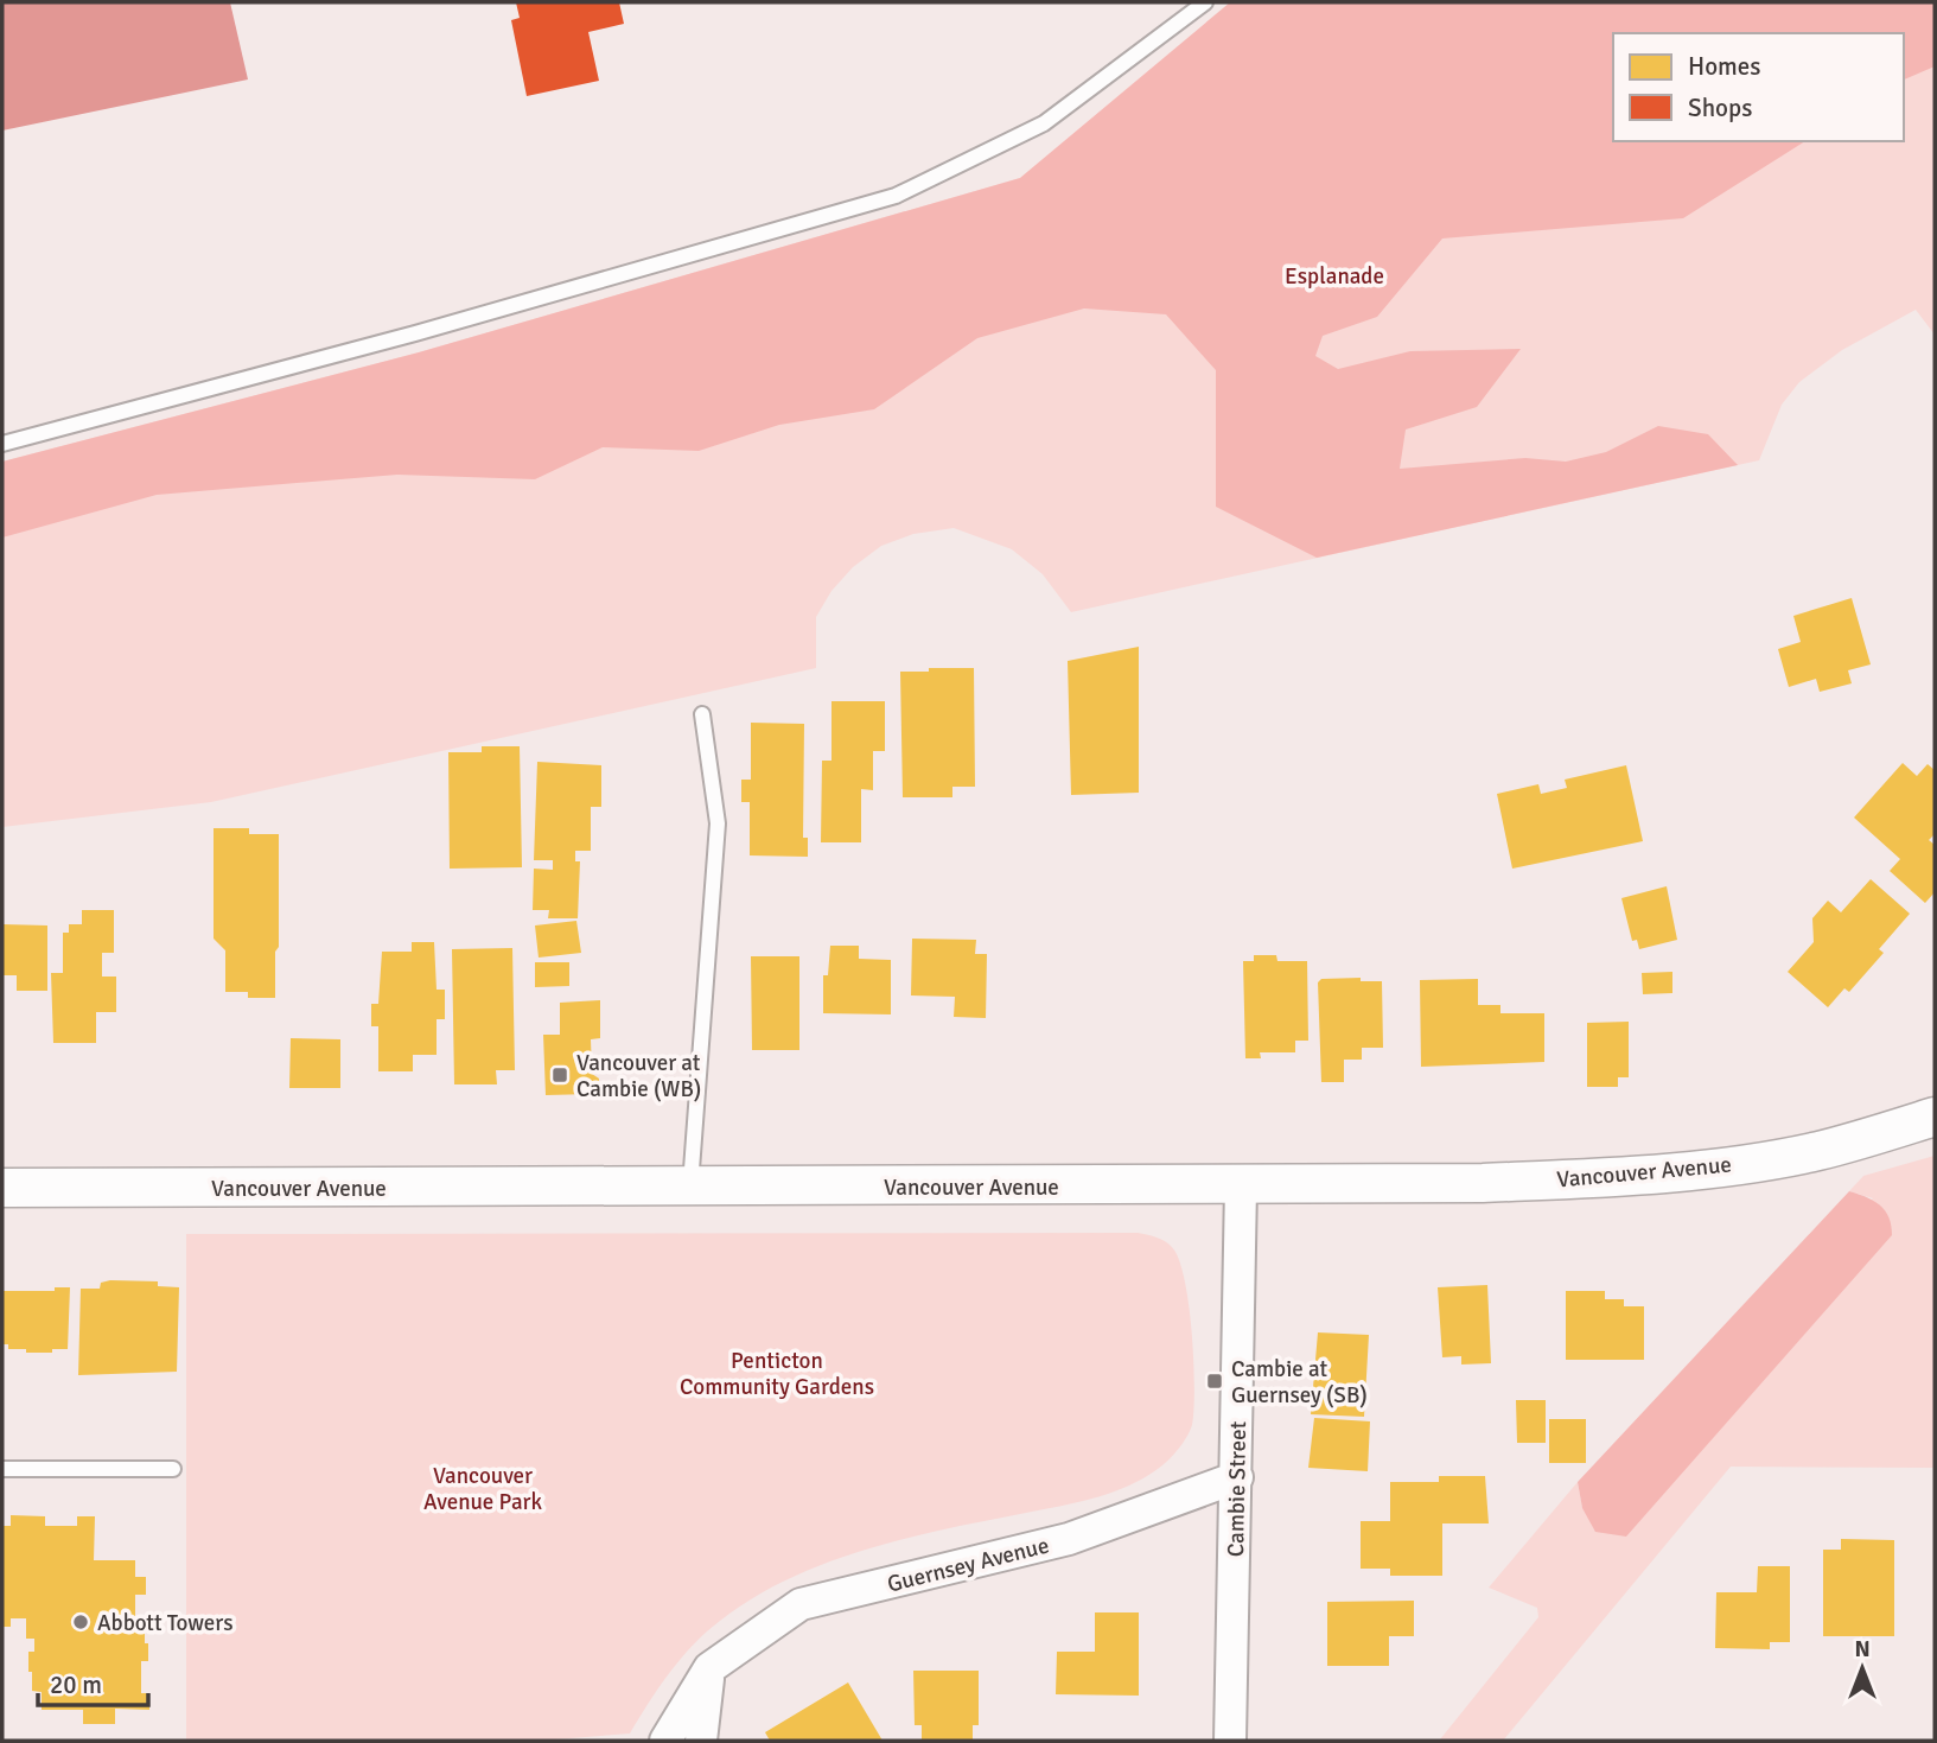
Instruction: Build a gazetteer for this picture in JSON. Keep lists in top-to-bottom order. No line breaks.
{"streets":{"street":["Vancouver Avenue","Cambie Street","Guernsey Avenue"]},"crossings":[["Vancouver Avenue","Cambie Street"],["Cambie Street","Guernsey Avenue"]],"parks":["Esplanade","Penticton Community Gardens","Vancouver Avenue Park"],"places":{"transit":["Vancouver at Cambie (WB)","Cambie at Guernsey (SB)"],"other":["Abbott Towers"]},"legend":["Homes","Shops"],"scale_bar":"20 m","north":"top"}
